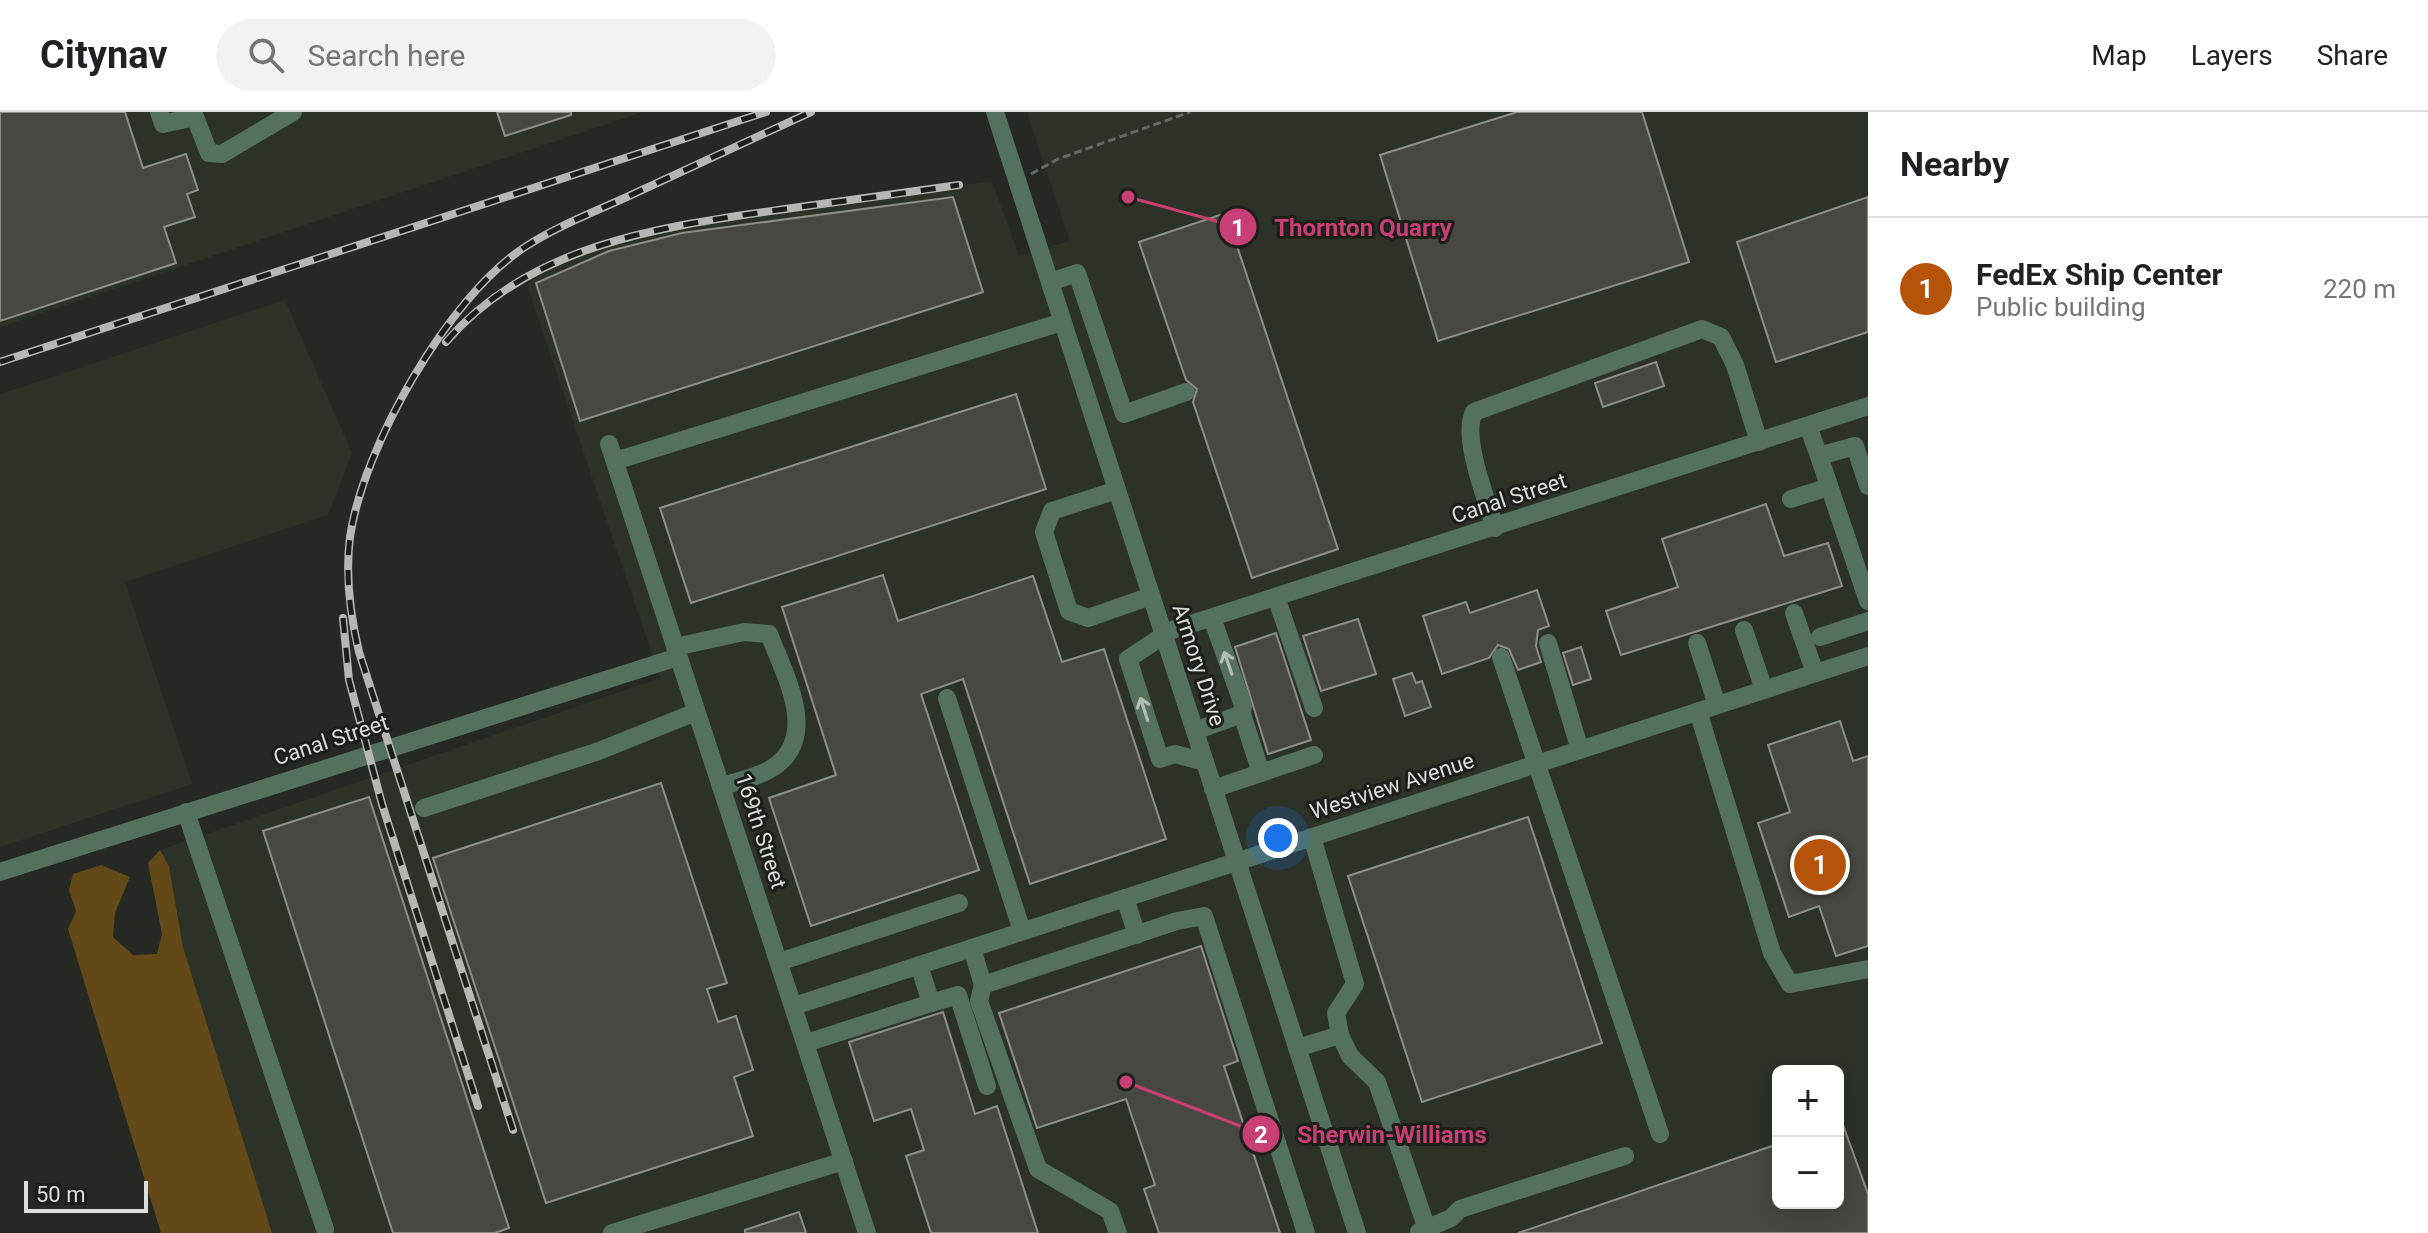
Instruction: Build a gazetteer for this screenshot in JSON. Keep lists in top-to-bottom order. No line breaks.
{"streets":{"street":["Canal Street","Armory Drive","Westview Avenue","169th Street"]},"crossings":[["Canal Street","Armory Drive"],["Canal Street","169th Street"],["Armory Drive","Westview Avenue"],["Armory Drive","169th Street"],["Westview Avenue","169th Street"]],"places":["Thornton Quarry","Sherwin-Williams"],"scale_bar":"50 m","page":{"header":"Citynav","search":"Search here","nav":["Map","Layers","Share"],"heading":"Nearby","list":[{"mark":"1","name":"FedEx Ship Center","note":"Public building","value":"220 m"}],"pins":"1","map_buttons":["+","−"],"scale":"50 m"}}
